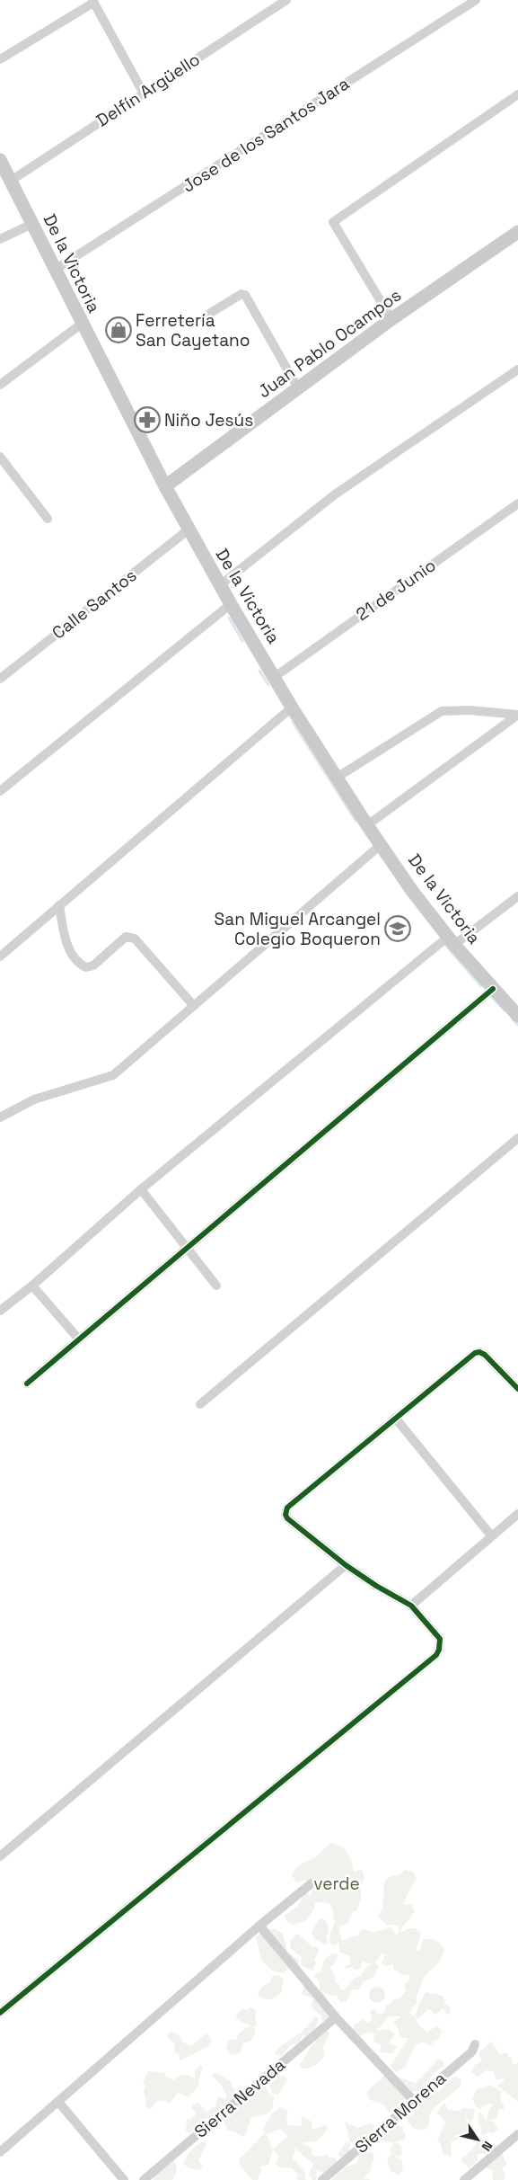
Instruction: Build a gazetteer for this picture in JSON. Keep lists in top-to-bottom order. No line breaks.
{"streets":{"main road":["De la Victoria","Juan Pablo Ocampos"],"street":["Delfín Argüello","Jose de los Santos Jara","21 de Junio","Calle Santos","Sierra Nevada","Sierra Morena"]},"crossings":[["Delfín Argüello","De la Victoria"],["Jose de los Santos Jara","De la Victoria"],["De la Victoria","Juan Pablo Ocampos"],["De la Victoria","21 de Junio"],["De la Victoria","Calle Santos"]],"parks":["verde"],"places":{"shop":["Ferretería San Cayetano"],"pharmacy":["Niño Jesús"],"school or university":["San Miguel Arcangel Colegio Boqueron"]},"north":"bottom right"}
